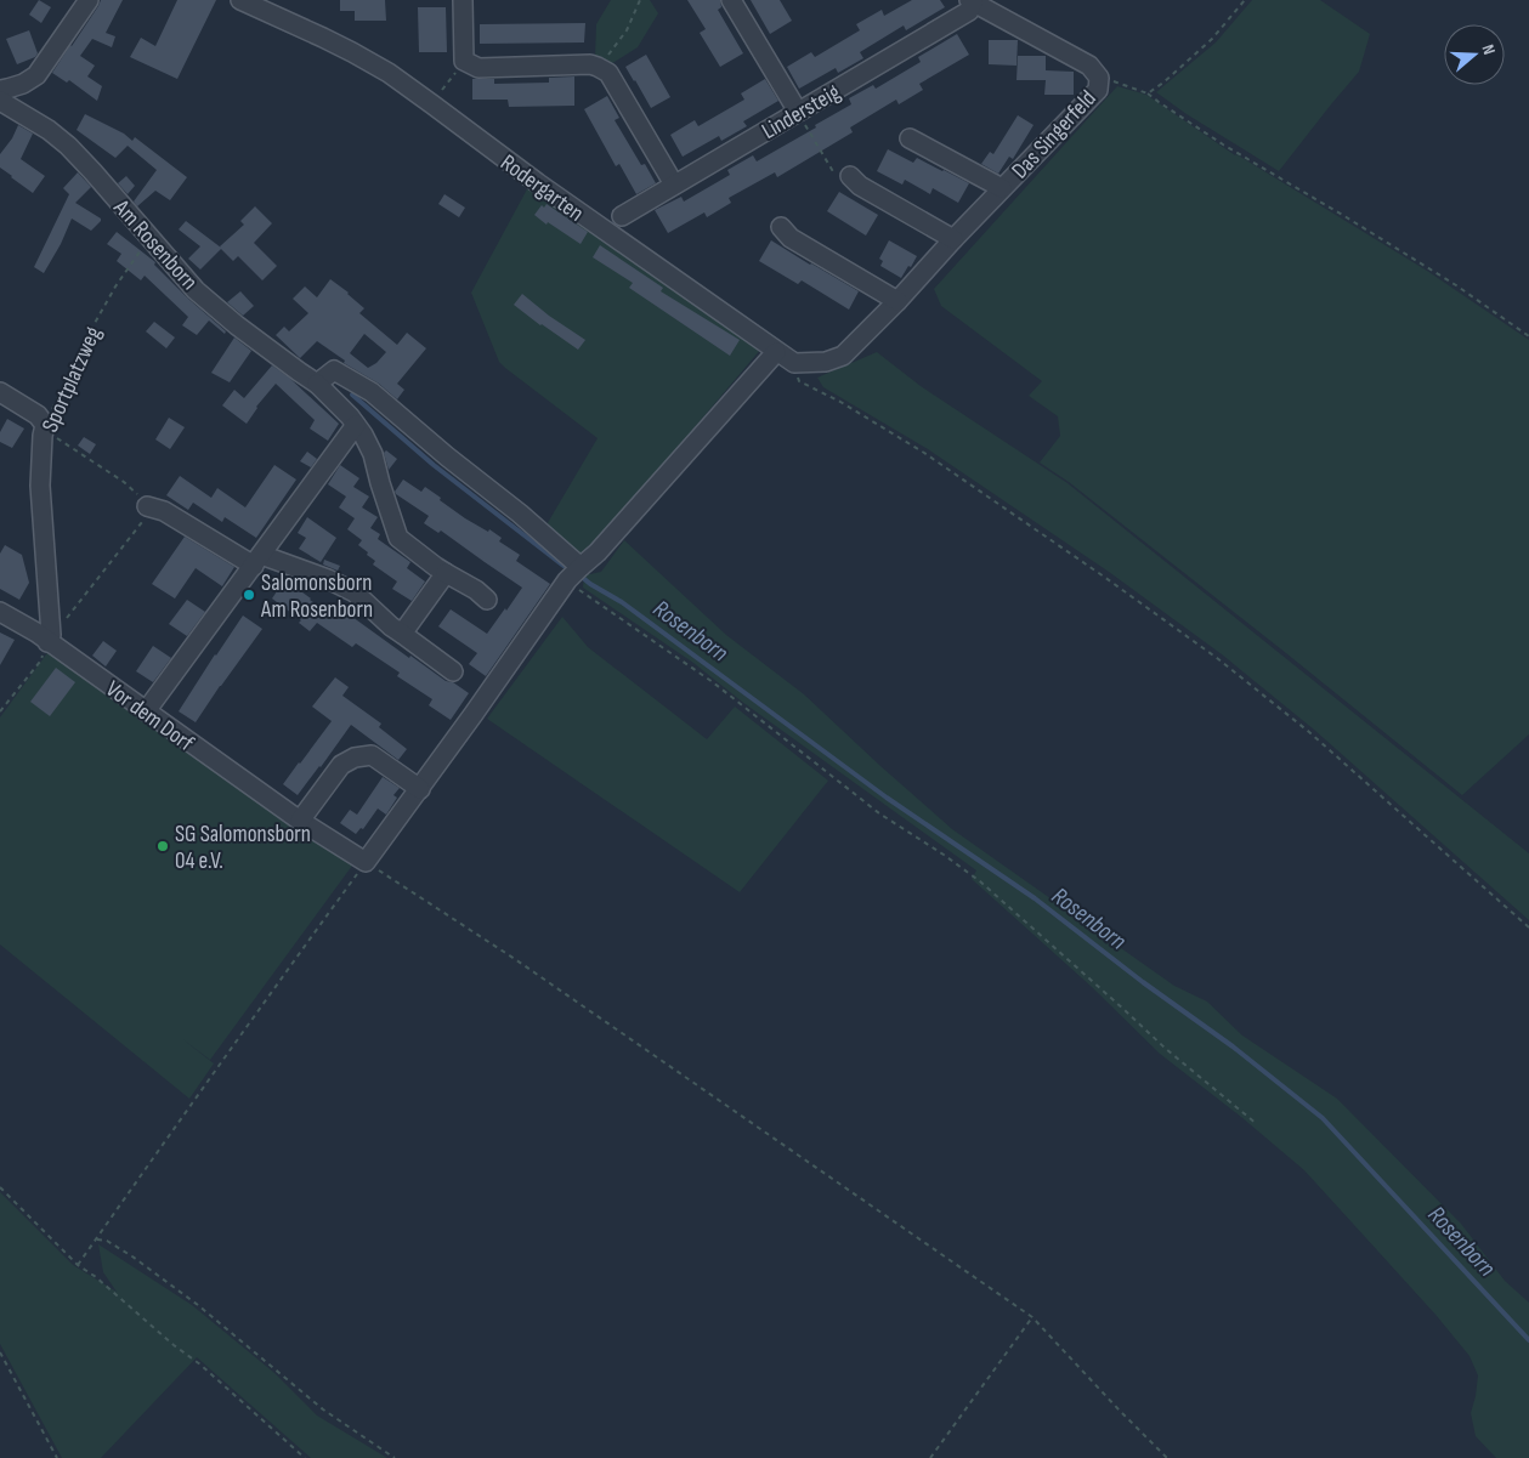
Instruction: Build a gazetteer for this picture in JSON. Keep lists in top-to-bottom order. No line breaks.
{"streets":{"street":["Lindersteig","Das Singerfeld","Rodergarten","Am Rosenborn","Sportplatzweg","Vor dem Dorf"]},"crossings":[["Das Singerfeld","Rodergarten"],["Am Rosenborn","Sportplatzweg"],["Sportplatzweg","Vor dem Dorf"]],"water":["Rosenborn"],"places":["Salomonsborn Am Rosenborn","SG Salomonsborn 04 e.V."],"north":"right"}
